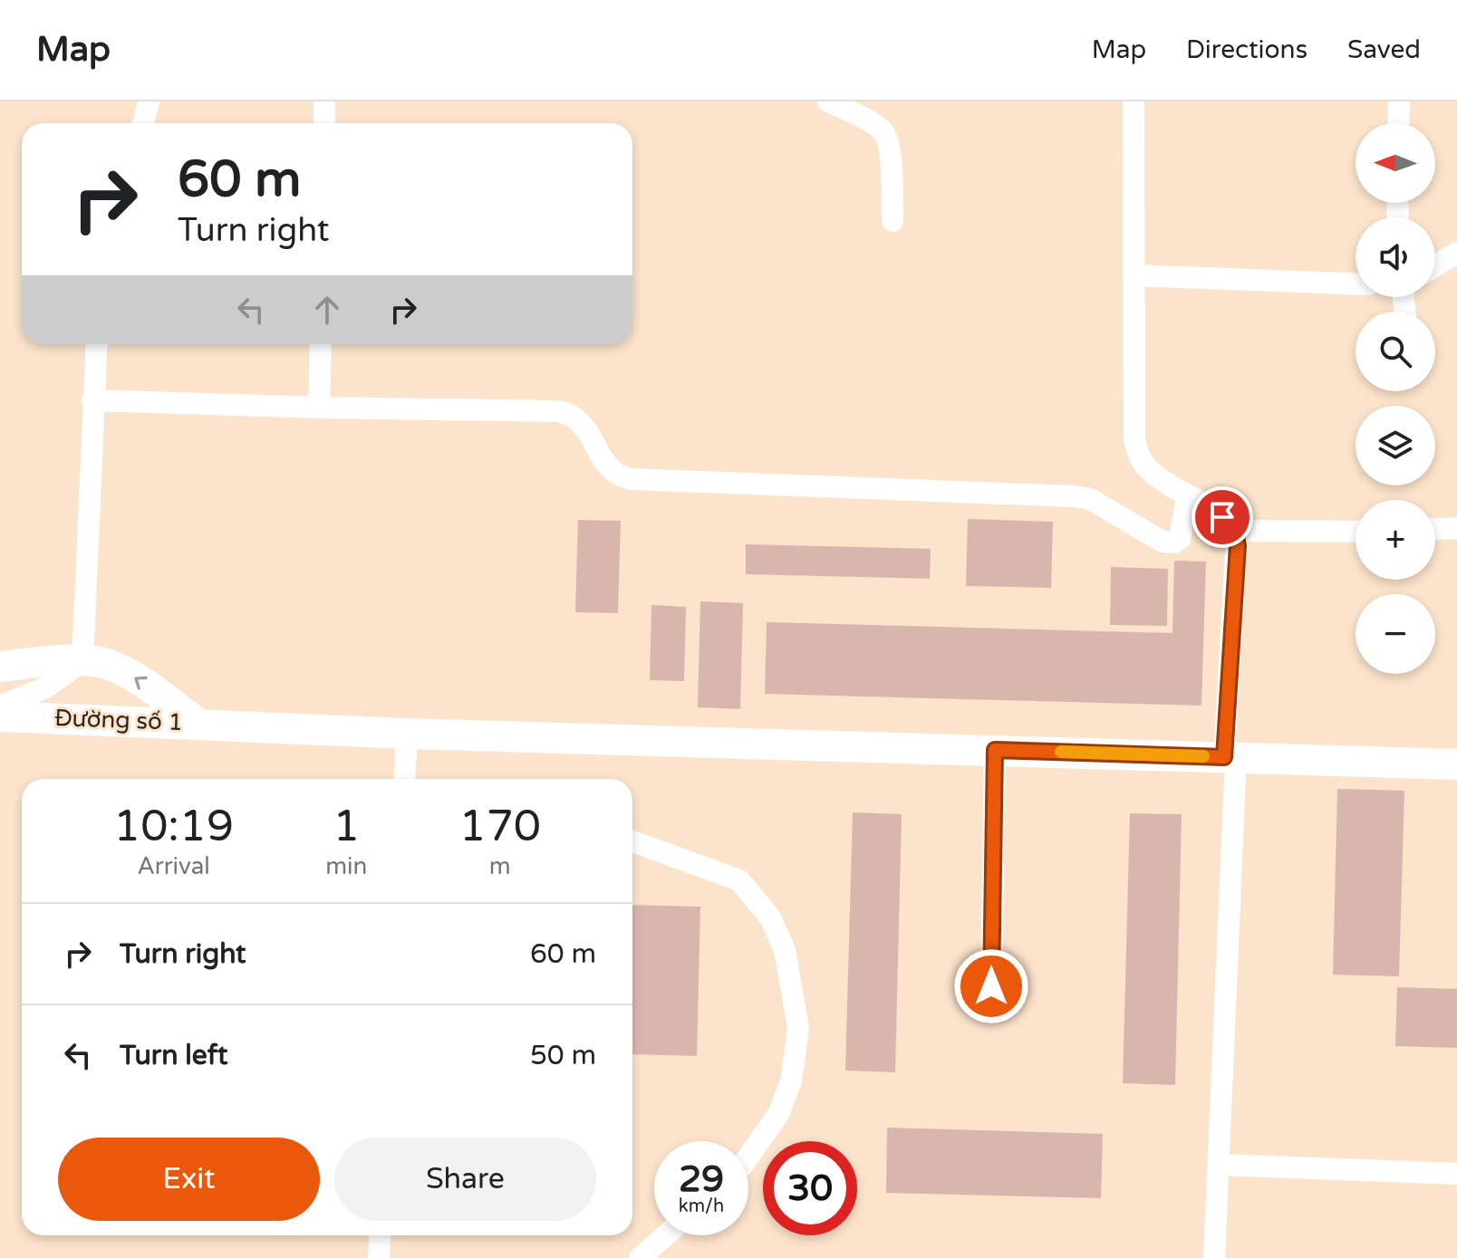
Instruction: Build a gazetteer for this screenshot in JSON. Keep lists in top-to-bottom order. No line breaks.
{"streets":{"street":["Đường số 1"]},"north":"left","page":{"header":"Map","nav":["Map","Directions","Saved"],"map_buttons":["+","−"],"turn":["60 m","Turn right"],"eta":["10:19","Arrival","1","min","170","m"],"list":[{"name":"Turn right","value":"60 m"},{"name":"Turn left","value":"50 m"}],"buttons":["Exit","Share"],"speed":"29 km/h","limit":"30"}}
